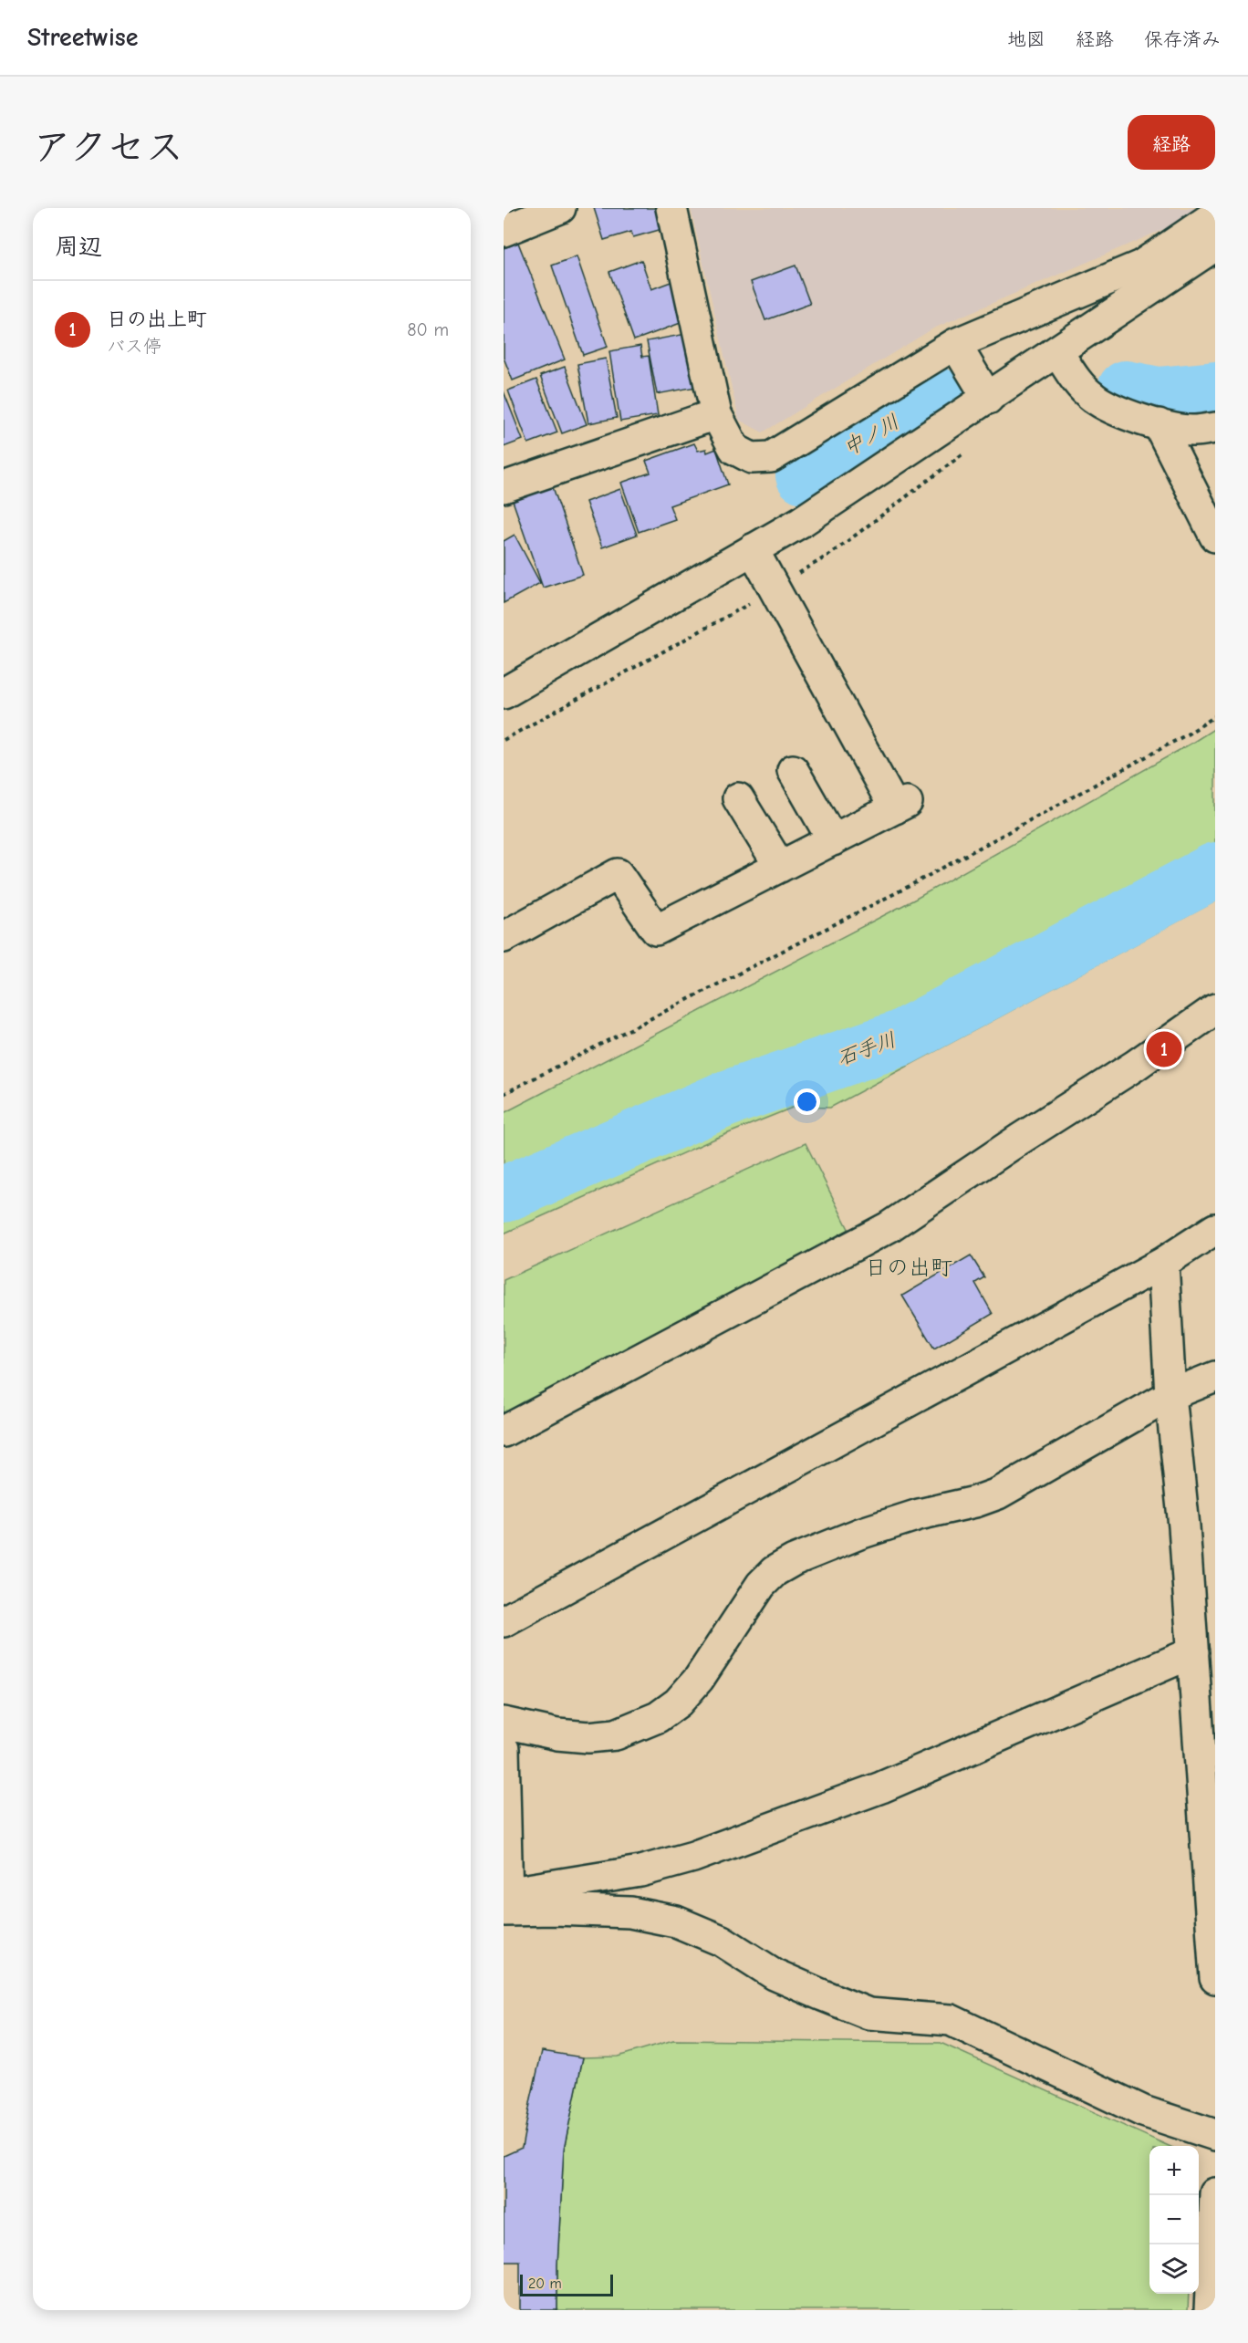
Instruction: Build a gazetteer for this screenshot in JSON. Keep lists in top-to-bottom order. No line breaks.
{"districts":["日の出町"],"water":["中ノ川","石手川"],"scale_bar":"20 m","page":{"header":"Streetwise","nav":["地図","経路","保存済み"],"title":"アクセス","buttons":"経路","heading":"周辺","list":[{"mark":"1","name":"日の出上町","note":"バス停","value":"80 m"}],"pins":"1","map_buttons":["+","−"],"scale":"20 m"}}
